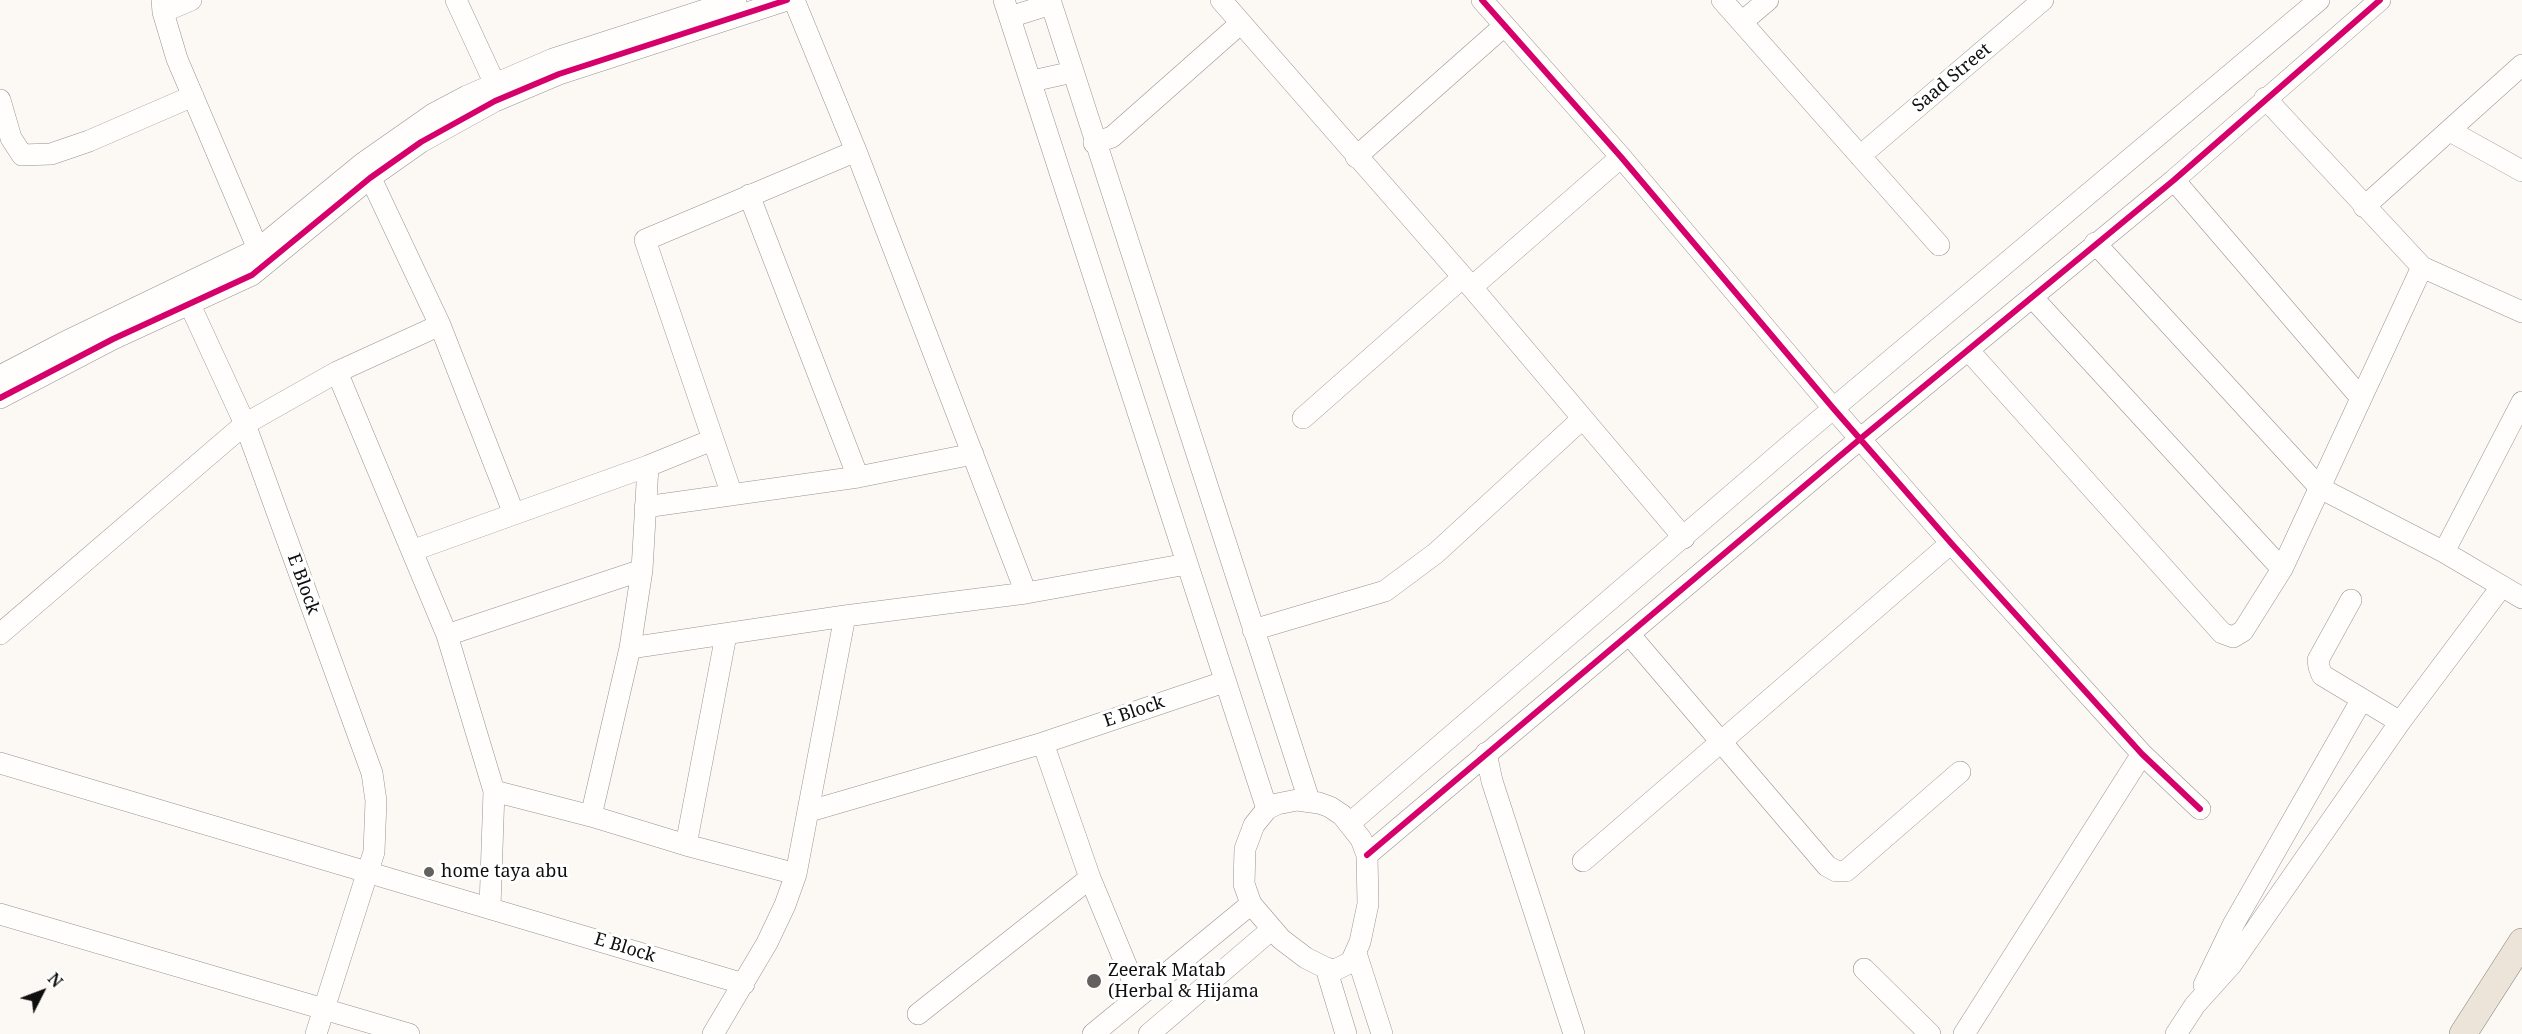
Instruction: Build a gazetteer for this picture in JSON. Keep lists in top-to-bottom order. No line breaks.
{"streets":{"street":["Saad Street","E Block"]},"places":["home taya abu","Zeerak Matab (Herbal & Hijama"],"north":"top right"}
